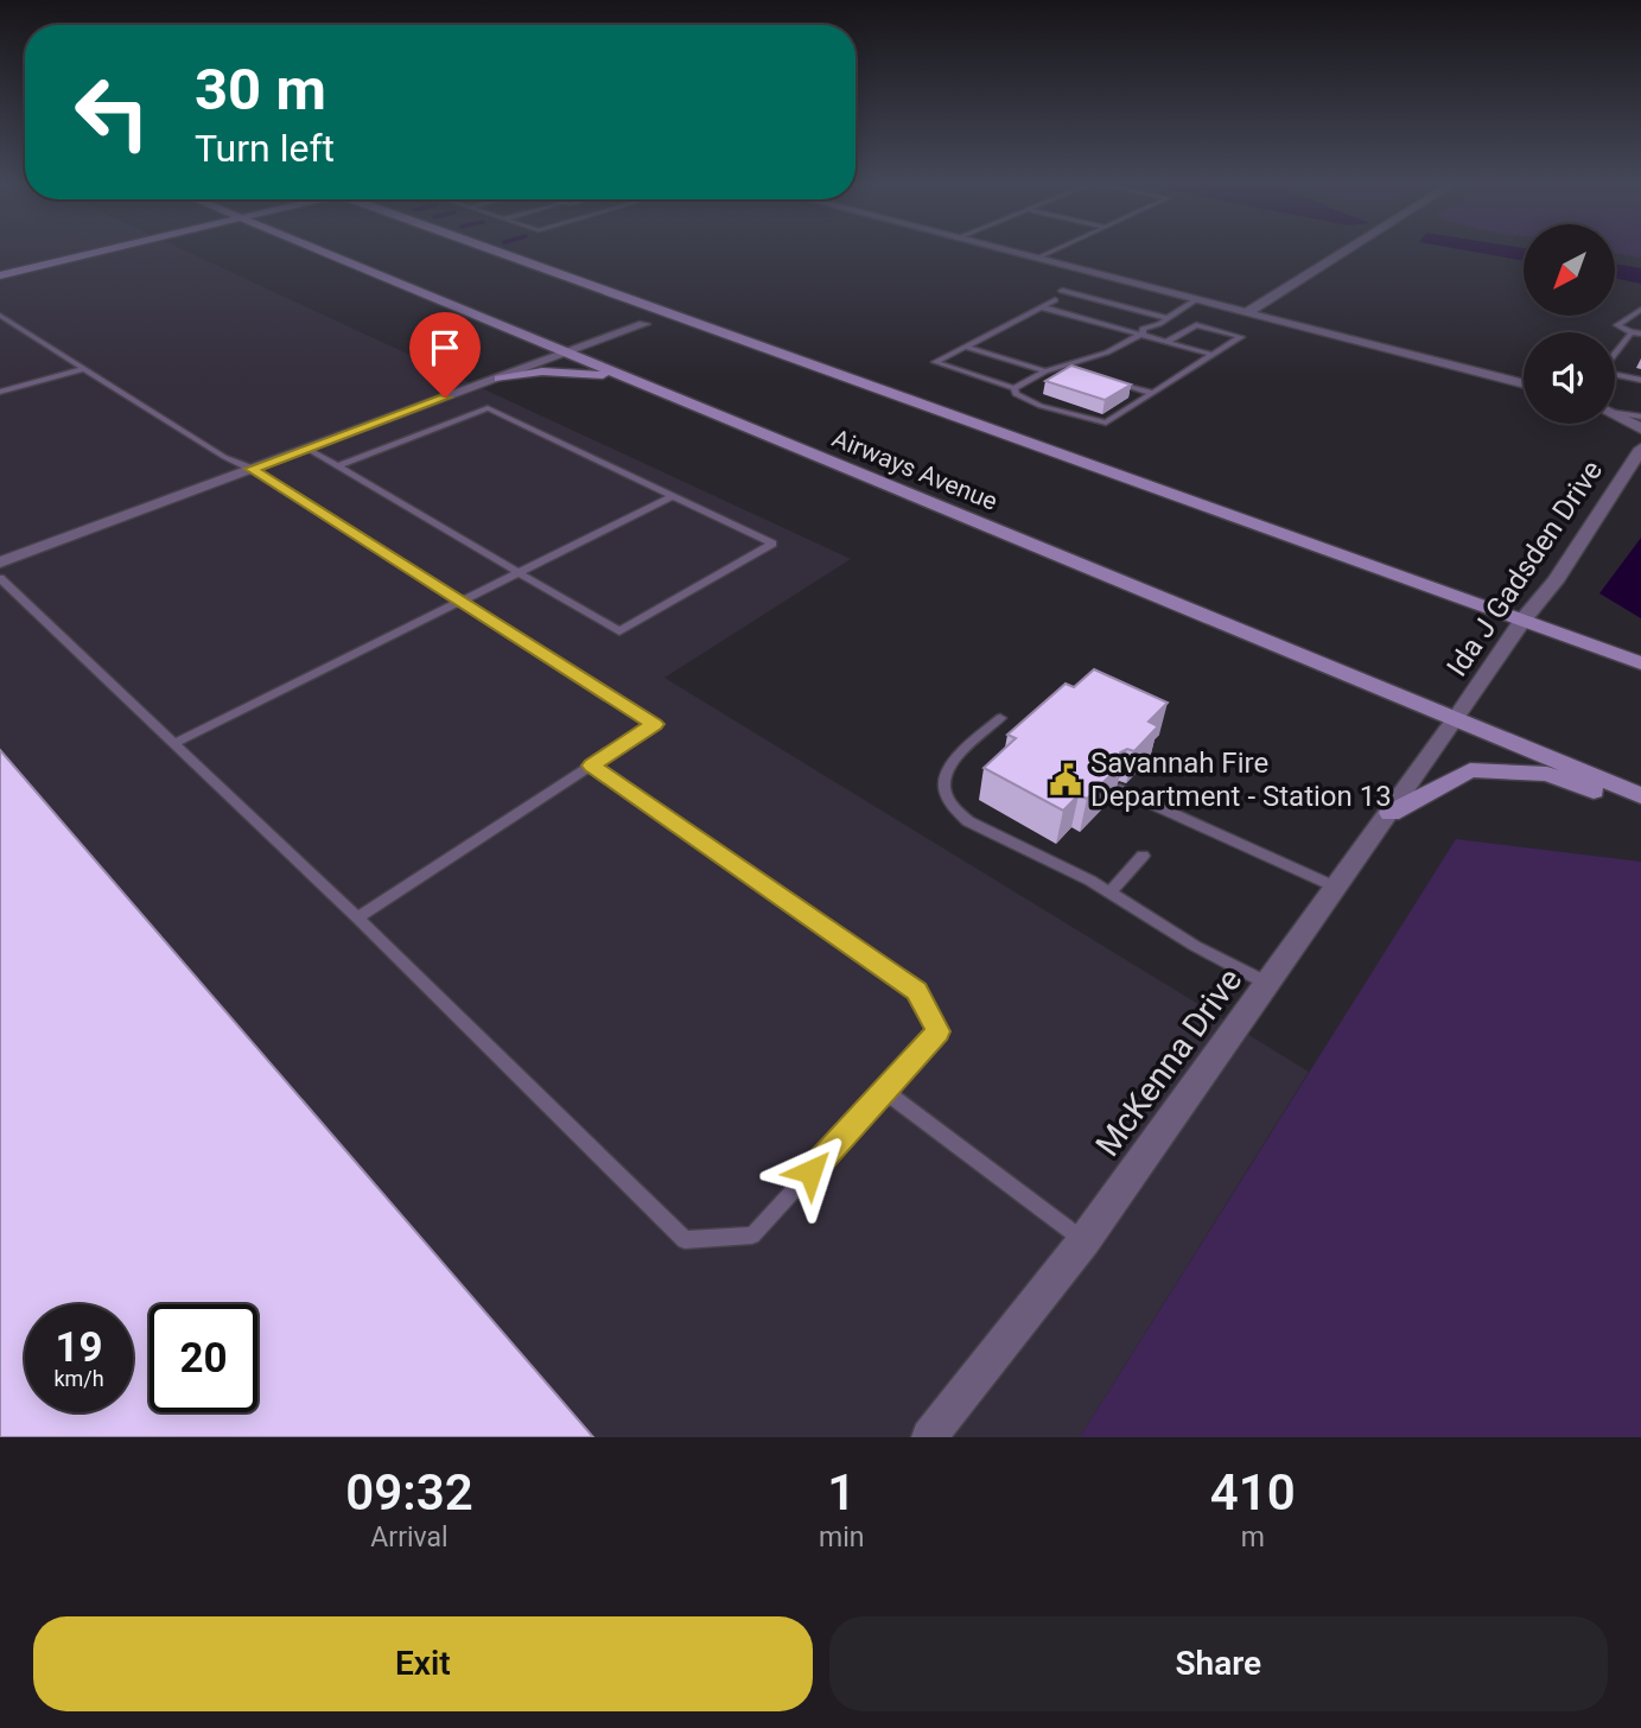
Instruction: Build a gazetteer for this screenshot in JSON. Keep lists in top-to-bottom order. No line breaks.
{"streets":{"main road":["Airways Avenue"],"street":["Ida J Gadsden Drive","McKenna Drive"]},"crossings":[["Airways Avenue","Ida J Gadsden Drive"],["Airways Avenue","McKenna Drive"],["Ida J Gadsden Drive","McKenna Drive"]],"places":{"public building":["Savannah Fire Department - Station 13"]},"north":"bottom left","page":{"turn":["30 m","Turn left"],"speed":"19 km/h","limit":"20","eta":["09:32","Arrival","1","min","410","m"],"buttons":["Exit","Share"]}}
